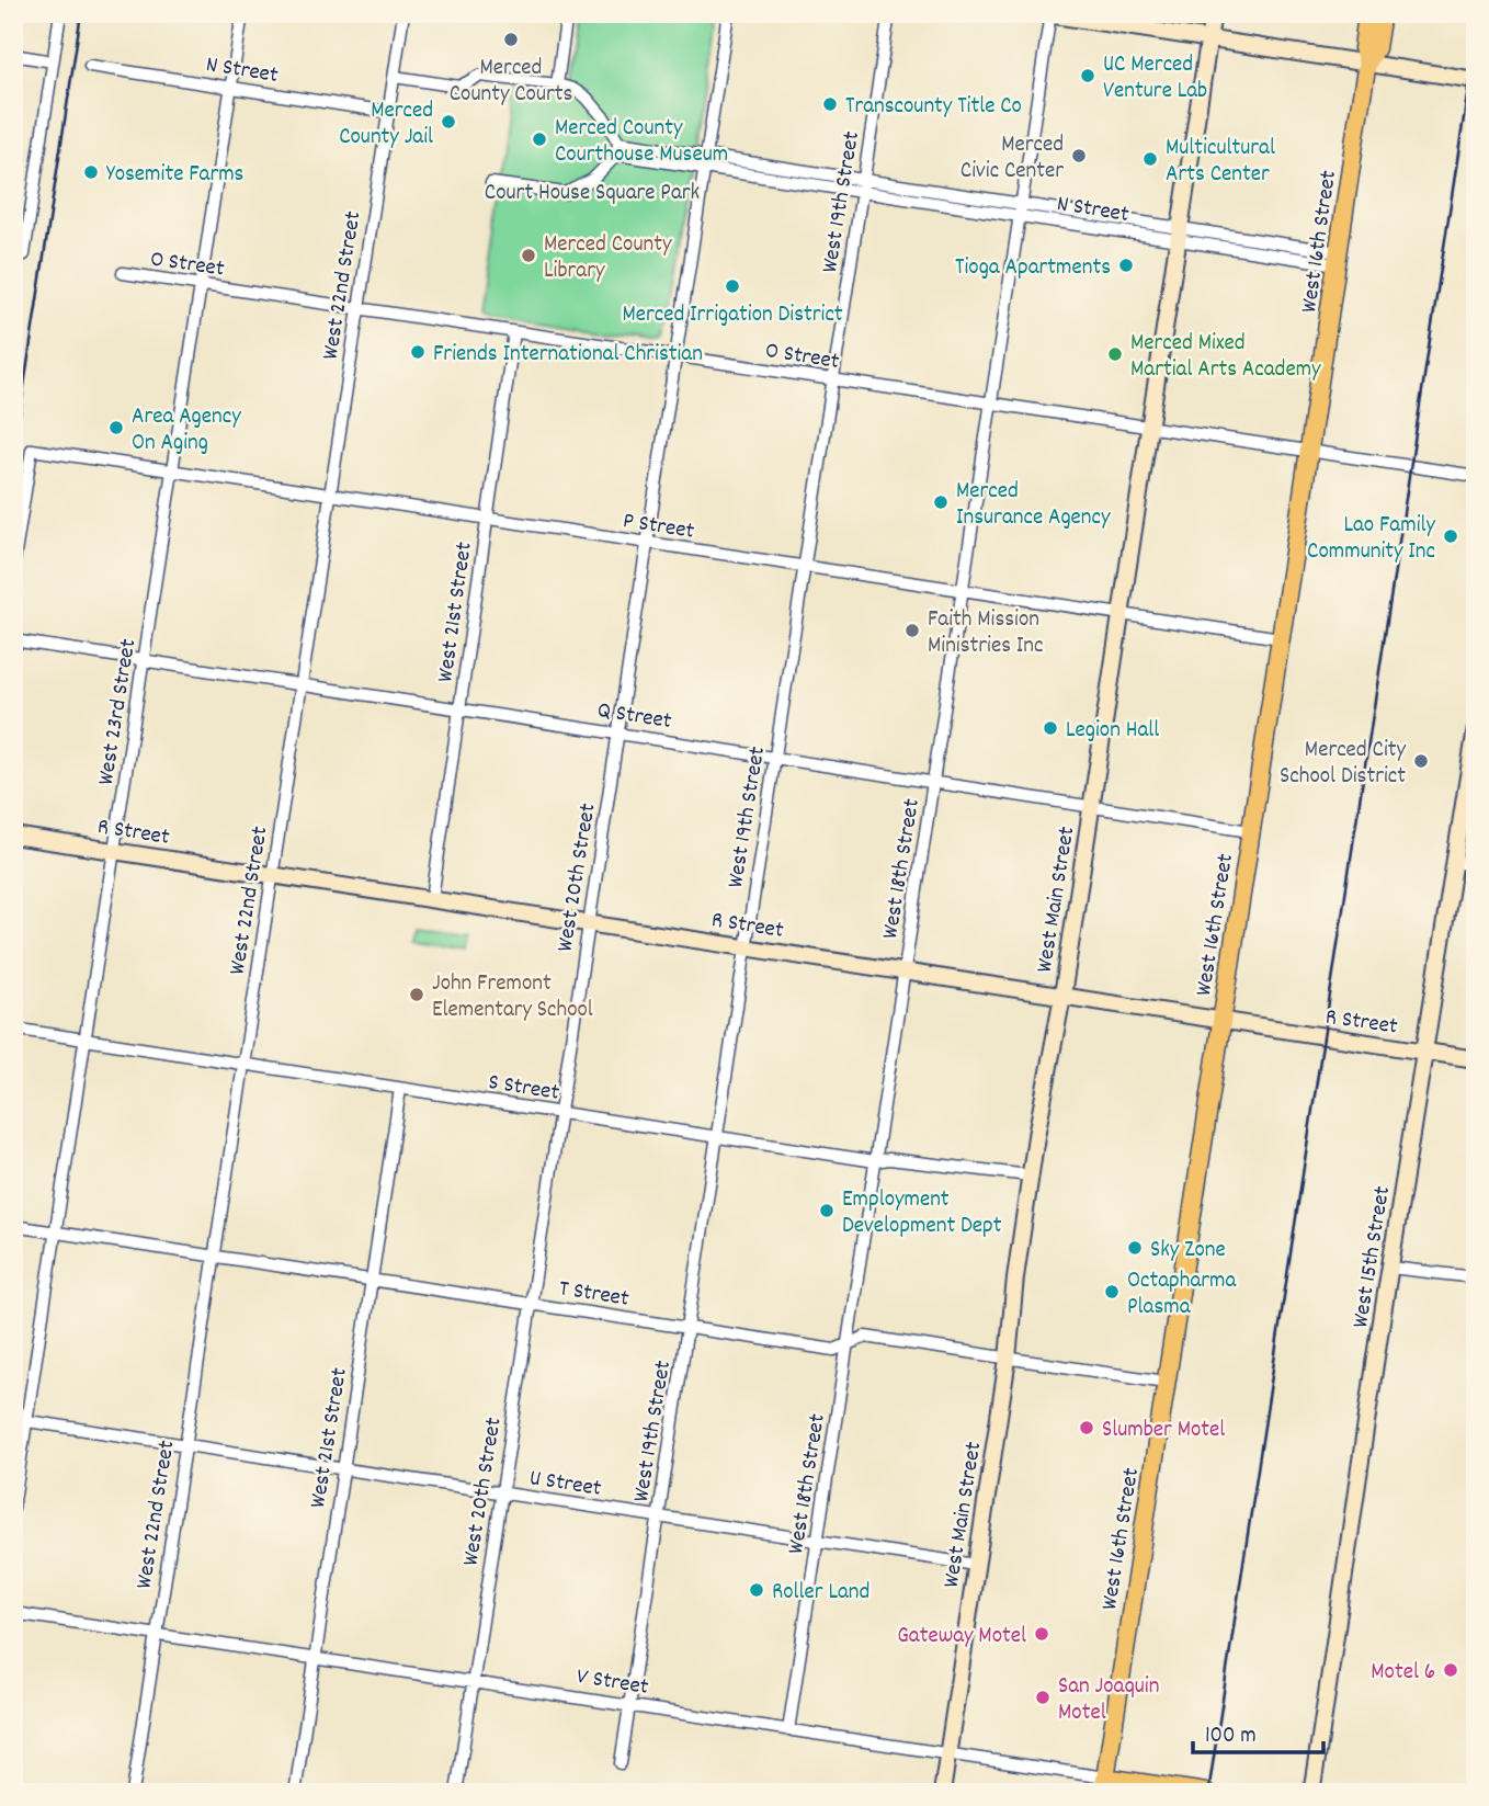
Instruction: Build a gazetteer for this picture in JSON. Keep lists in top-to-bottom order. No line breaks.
{"streets":{"main road":["West 16th Street","V Street"],"street":["N Street","West 19th Street","O Street","West 22nd Street","P Street","West 21st Street","West 23rd Street","Q Street","R Street","West 18th Street","West 20th Street","West Main Street","S Street","West 15th Street","T Street","U Street"]},"crossings":[["N Street","West 19th Street"],["N Street","West 16th Street"],["N Street","West 22nd Street"],["N Street","West 23rd Street"],["N Street","West 18th Street"],["N Street","West 20th Street"],["N Street","West Main Street"],["West 19th Street","O Street"],["West 19th Street","P Street"],["West 19th Street","Q Street"],["West 19th Street","R Street"],["West 19th Street","S Street"],["West 19th Street","T Street"],["West 19th Street","U Street"],["West 19th Street","V Street"],["West 16th Street","O Street"],["West 16th Street","P Street"],["West 16th Street","Q Street"],["West 16th Street","R Street"],["West 16th Street","T Street"],["West 16th Street","V Street"],["O Street","West 22nd Street"],["O Street","West 21st Street"],["O Street","West 23rd Street"],["O Street","West 18th Street"],["O Street","West 20th Street"],["O Street","West Main Street"],["West 22nd Street","P Street"],["West 22nd Street","Q Street"],["West 22nd Street","R Street"],["West 22nd Street","S Street"],["West 22nd Street","T Street"],["West 22nd Street","U Street"],["West 22nd Street","V Street"],["P Street","West 21st Street"],["P Street","West 23rd Street"],["P Street","West 18th Street"],["P Street","West 20th Street"],["P Street","West Main Street"],["West 21st Street","Q Street"],["West 21st Street","R Street"],["West 21st Street","S Street"],["West 21st Street","T Street"],["West 21st Street","U Street"],["West 21st Street","V Street"],["West 23rd Street","Q Street"],["West 23rd Street","R Street"],["West 23rd Street","S Street"],["West 23rd Street","T Street"],["West 23rd Street","U Street"],["Q Street","West 18th Street"],["Q Street","West 20th Street"],["Q Street","West Main Street"],["R Street","West 18th Street"],["R Street","West 20th Street"],["R Street","West Main Street"],["R Street","West 15th Street"],["West 18th Street","S Street"],["West 18th Street","T Street"],["West 18th Street","U Street"],["West 18th Street","V Street"],["West 20th Street","S Street"],["West 20th Street","T Street"],["West 20th Street","U Street"],["West 20th Street","V Street"],["West Main Street","S Street"],["West Main Street","T Street"],["West Main Street","U Street"],["West Main Street","V Street"]],"parks":["Court House Square Park"],"places":["Merced County Courts","UC Merced Venture Lab","Transcounty Title Co","Merced County Jail","Merced County Courthouse Museum","Merced Civic Center","Multicultural Arts Center","Yosemite Farms","Merced County Library","Tioga Apartments","Merced Irrigation District","Friends International Christian","Merced Mixed Martial Arts Academy","Area Agency On Aging","Merced Insurance Agency","Lao Family Community Inc","Faith Mission Ministries Inc","Legion Hall","Merced City School District","John Fremont Elementary School","Employment Development Dept","Sky Zone","Octapharma Plasma","Slumber Motel","Roller Land","Gateway Motel","Motel 6","San Joaquin Motel"],"scale_bar":"100 m"}
